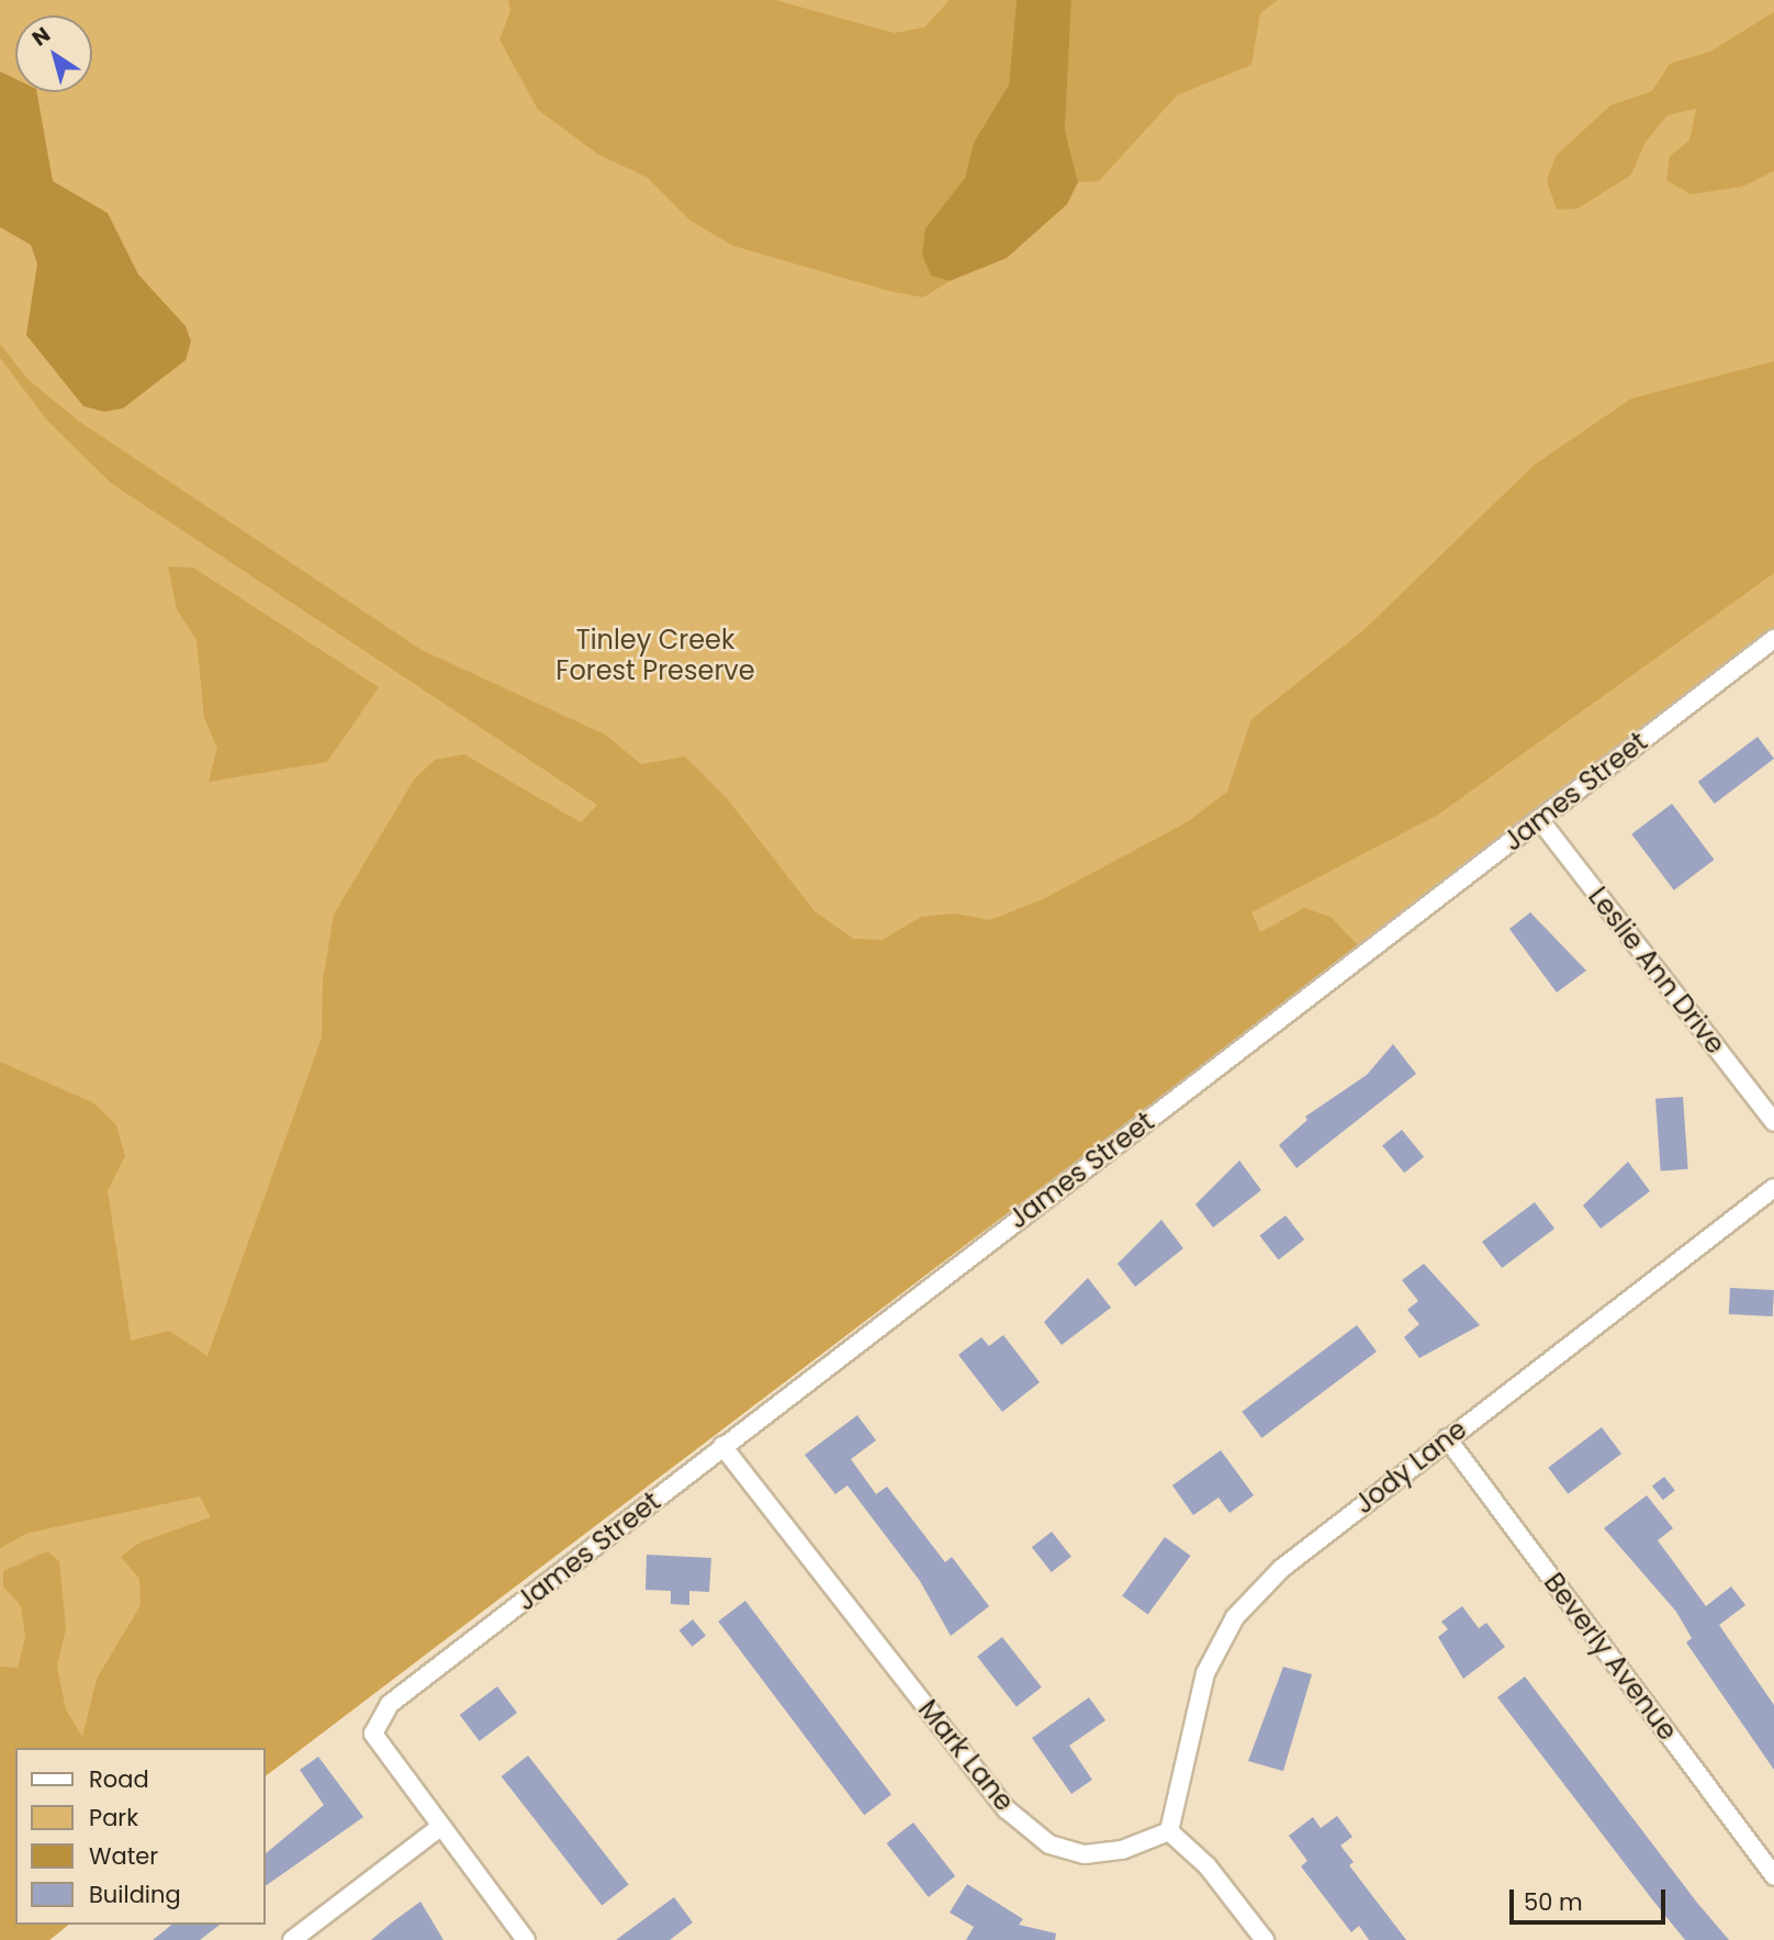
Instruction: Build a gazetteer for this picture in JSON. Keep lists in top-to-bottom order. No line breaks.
{"streets":{"street":["James Street","Leslie Ann Drive","Jody Lane","Beverly Avenue","Mark Lane"]},"crossings":[["James Street","Leslie Ann Drive"],["James Street","Mark Lane"],["Jody Lane","Beverly Avenue"],["Jody Lane","Mark Lane"]],"parks":["Tinley Creek Forest Preserve"],"legend":["Road","Park","Water","Building"],"scale_bar":"50 m","north":"top left"}
